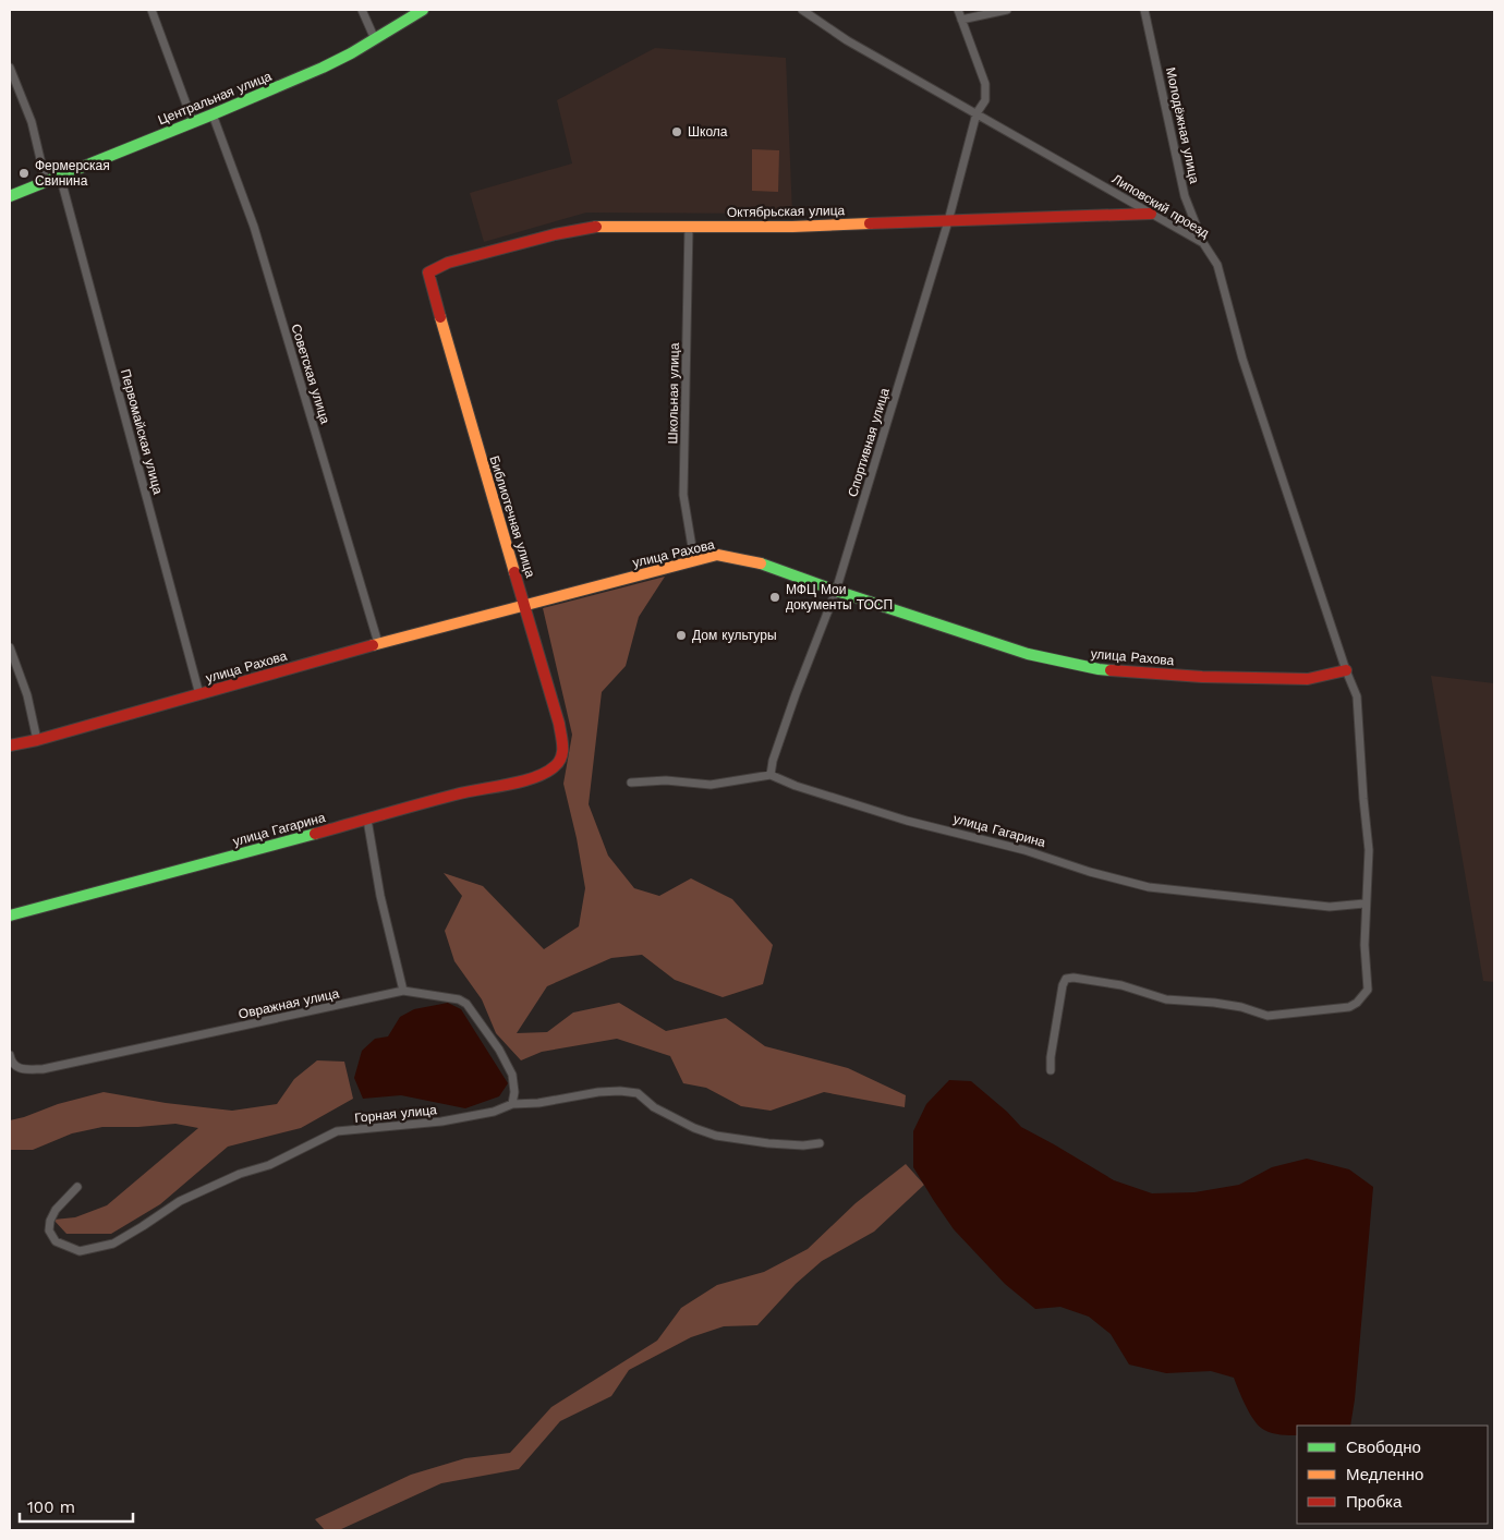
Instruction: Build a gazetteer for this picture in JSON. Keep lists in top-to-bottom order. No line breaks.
{"streets":{"street":["Центральная улица","Молодёжная улица","Липовский проезд","Октябрьская улица","Советская улица","Школьная улица","Первомайская улица","Спортивная улица","Библиотечная улица","улица Рахова","улица Гагарина","Овражная улица","Горная улица"]},"crossings":[["Центральная улица","Советская улица"],["Центральная улица","Первомайская улица"],["Молодёжная улица","Липовский проезд"],["Липовский проезд","Октябрьская улица"],["Липовский проезд","Спортивная улица"],["Липовский проезд","улица Рахова"],["Липовский проезд","улица Гагарина"],["Октябрьская улица","Школьная улица"],["Октябрьская улица","Спортивная улица"],["Октябрьская улица","Библиотечная улица"],["Советская улица","улица Рахова"],["Школьная улица","улица Рахова"],["Первомайская улица","улица Рахова"],["Спортивная улица","улица Рахова"],["Спортивная улица","улица Гагарина"],["Библиотечная улица","улица Рахова"],["Библиотечная улица","улица Гагарина"]],"places":["Школа","Фермерская Свинина","МФЦ Мои документы ТОСП","Дом культуры"],"legend":["Свободно","Медленно","Пробка"],"scale_bar":"100 m"}
